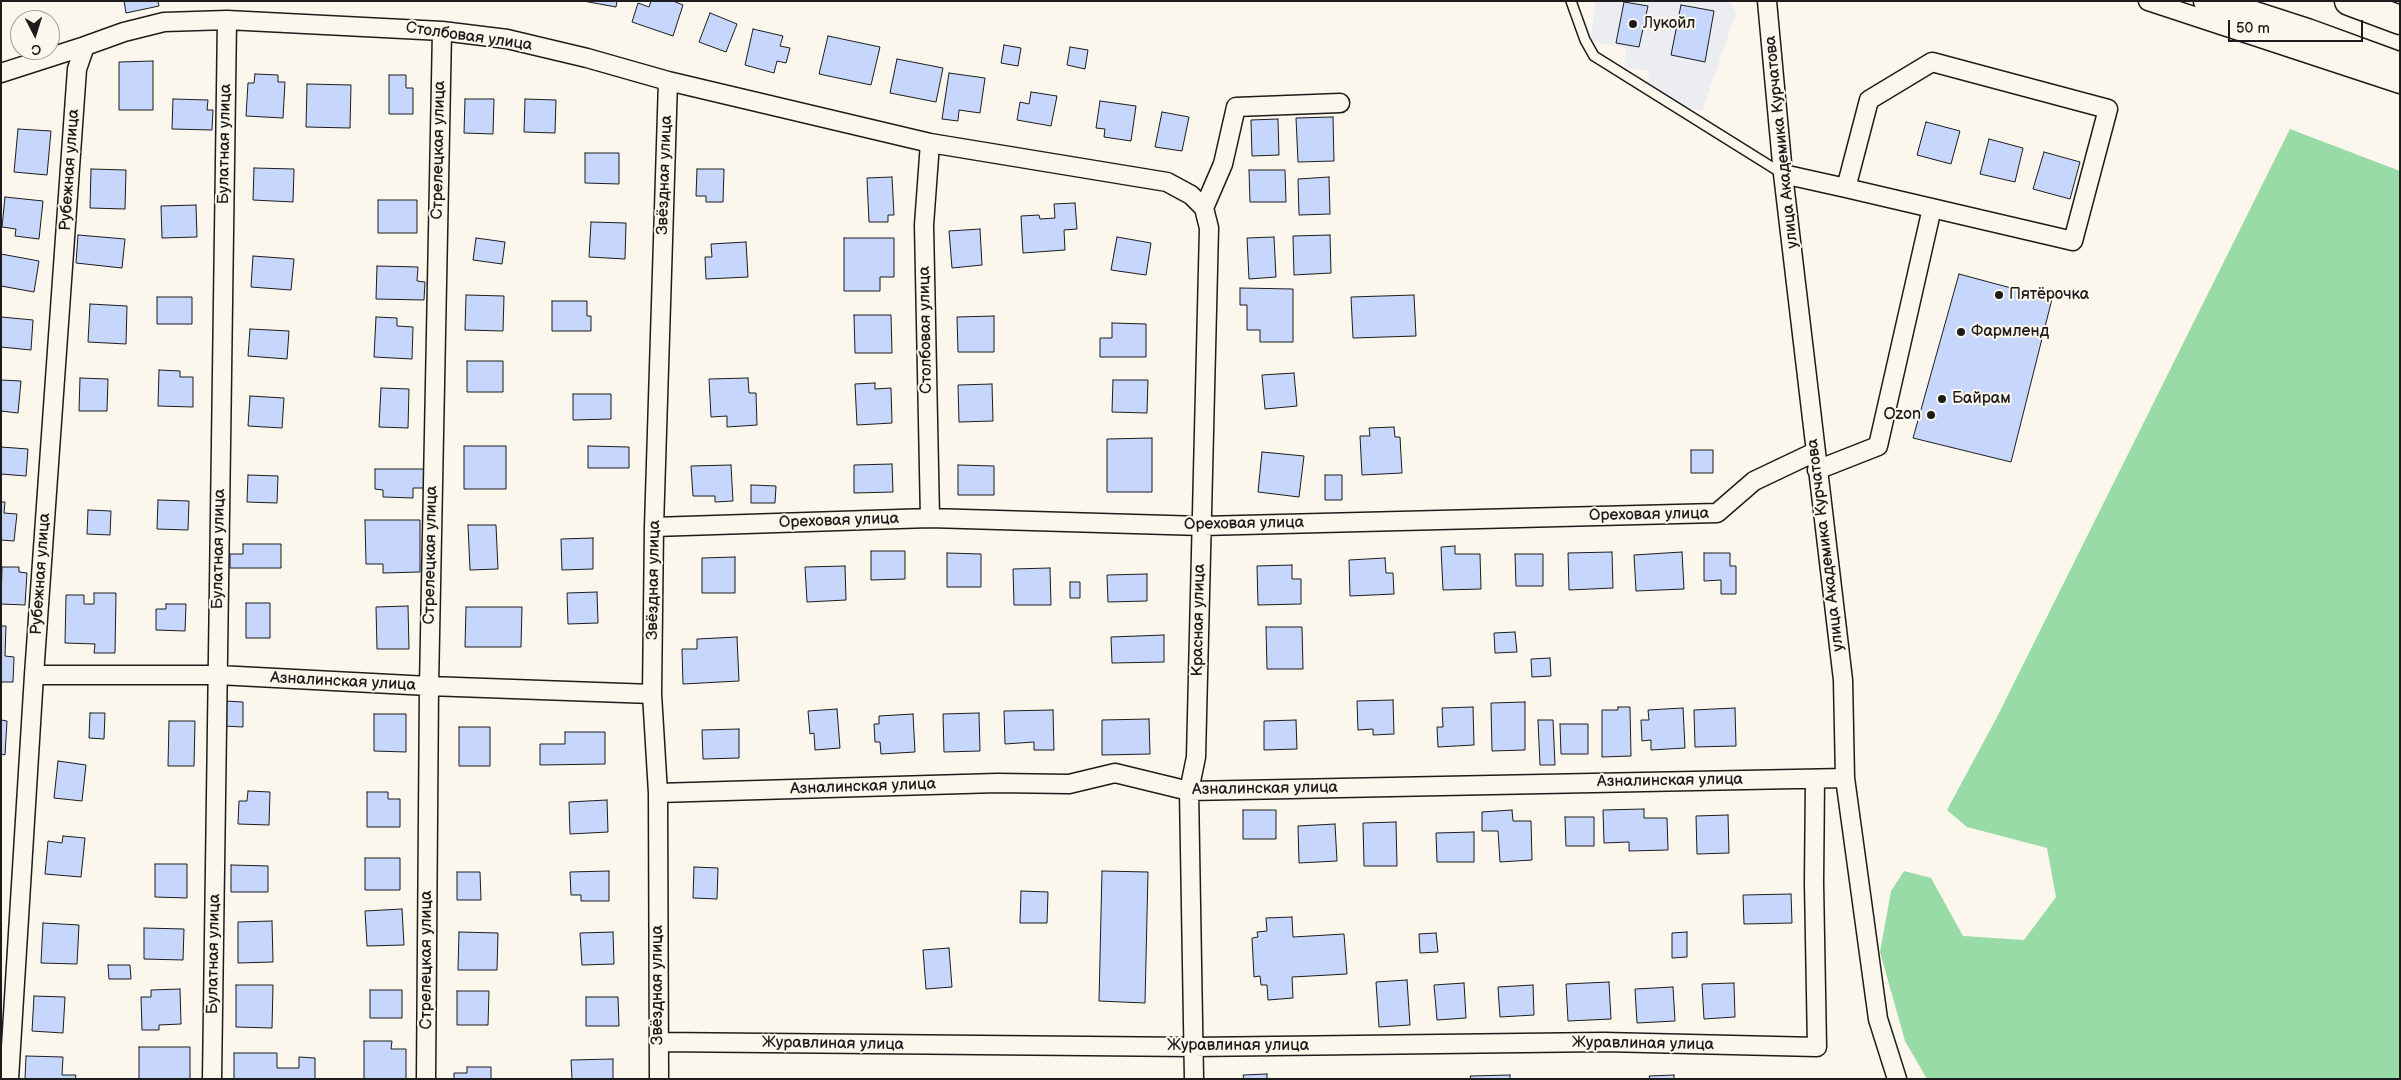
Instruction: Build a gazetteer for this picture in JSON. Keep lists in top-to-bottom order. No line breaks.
{"streets":{"street":["Столбовая улица","улица Академика Курчатова","Булатная улица","Стрелецкая улица","Рубежная улица","Звёздная улица","Ореховая улица","Красная улица","Азналинская улица","Журавлиная улица"]},"crossings":[["Столбовая улица","Булатная улица"],["Столбовая улица","Стрелецкая улица"],["Столбовая улица","Рубежная улица"],["Столбовая улица","Звёздная улица"],["Столбовая улица","Ореховая улица"],["Столбовая улица","Красная улица"],["улица Академика Курчатова","Ореховая улица"],["улица Академика Курчатова","Азналинская улица"],["Булатная улица","Азналинская улица"],["Стрелецкая улица","Азналинская улица"],["Рубежная улица","Азналинская улица"],["Звёздная улица","Ореховая улица"],["Звёздная улица","Азналинская улица"],["Звёздная улица","Журавлиная улица"],["Ореховая улица","Красная улица"],["Красная улица","Азналинская улица"],["Красная улица","Журавлиная улица"],["Азналинская улица","Журавлиная улица"]],"places":["Лукойл","Пятёрочка","Фармленд","Байрам","Ozon"],"scale_bar":"50 m","north":"bottom"}
